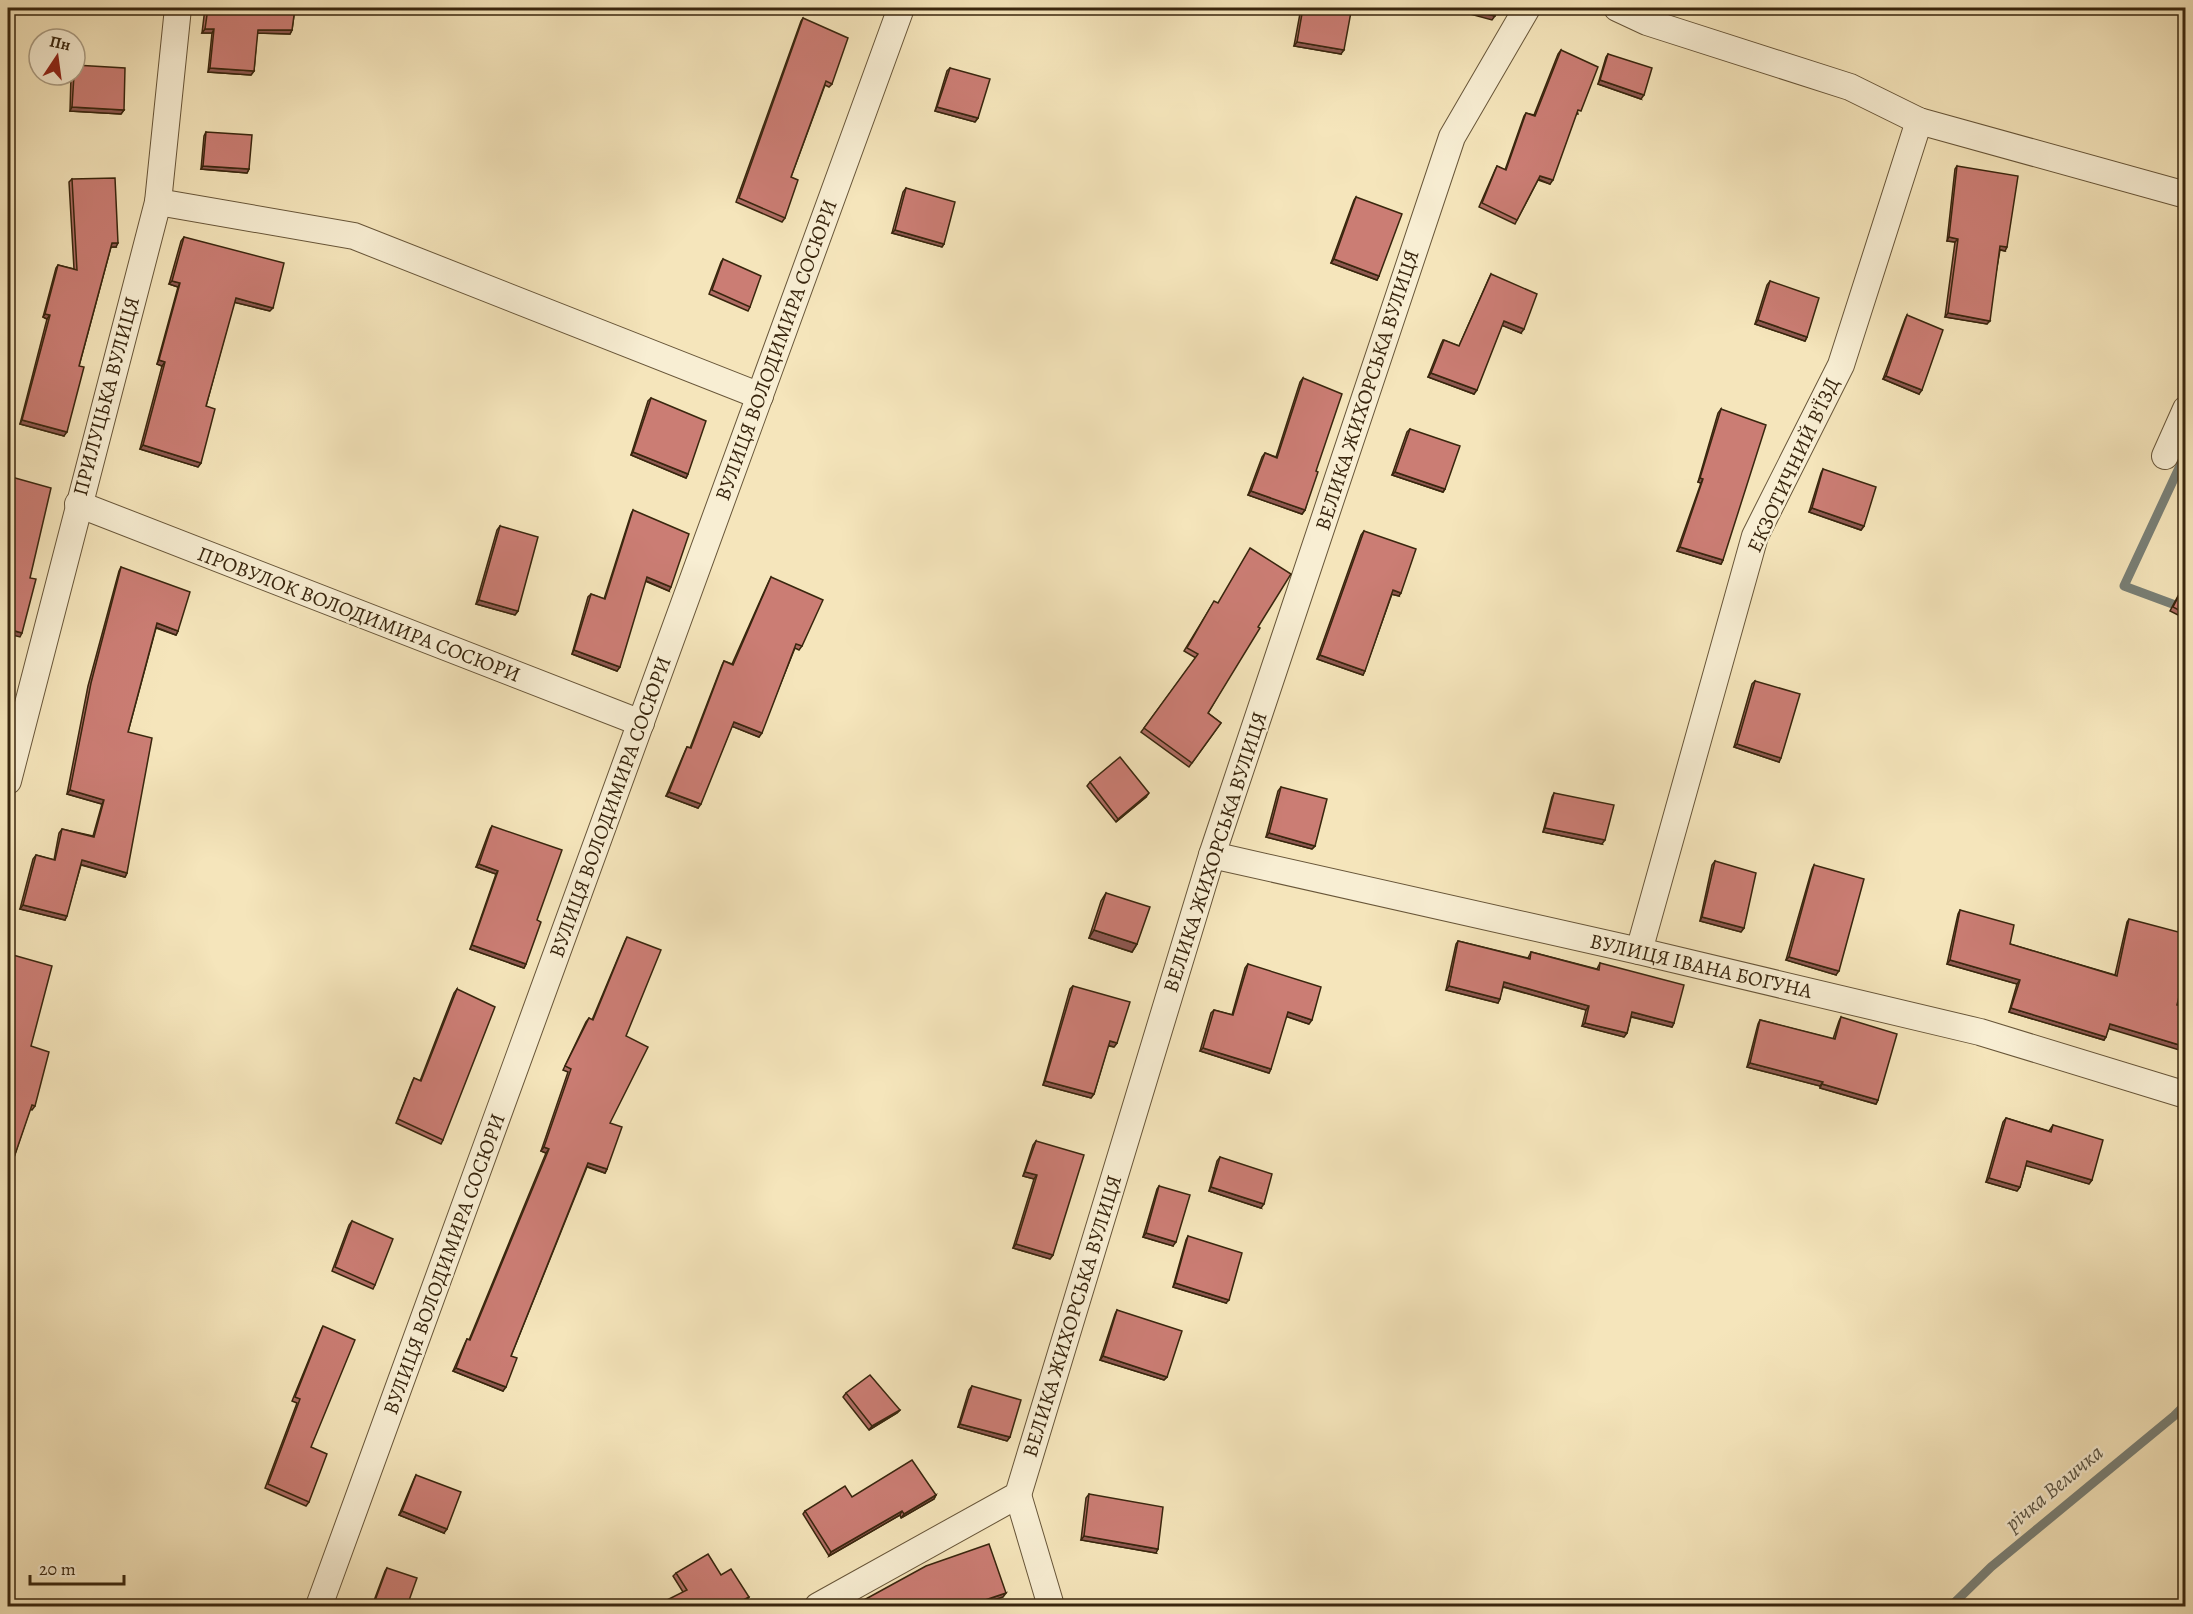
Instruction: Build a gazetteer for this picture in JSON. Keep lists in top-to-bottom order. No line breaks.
{"streets":{"street":["ВУЛИЦЯ ВОЛОДИМИРА СОСЮРИ","ВЕЛИКА ЖИХОРСЬКА ВУЛИЦЯ","ПРИЛУЦЬКА ВУЛИЦЯ","ЕКЗОТИЧНИЙ В'ЇЗД","ПРОВУЛОК ВОЛОДИМИРА СОСЮРИ","ВУЛИЦЯ ІВАНА БОГУНА"]},"crossings":[["ВУЛИЦЯ ВОЛОДИМИРА СОСЮРИ","ПРОВУЛОК ВОЛОДИМИРА СОСЮРИ"],["ВЕЛИКА ЖИХОРСЬКА ВУЛИЦЯ","ВУЛИЦЯ ІВАНА БОГУНА"],["ПРИЛУЦЬКА ВУЛИЦЯ","ПРОВУЛОК ВОЛОДИМИРА СОСЮРИ"],["ЕКЗОТИЧНИЙ В'ЇЗД","ВУЛИЦЯ ІВАНА БОГУНА"]],"water":["річка Величка"],"scale_bar":"20 m","north":"top"}
